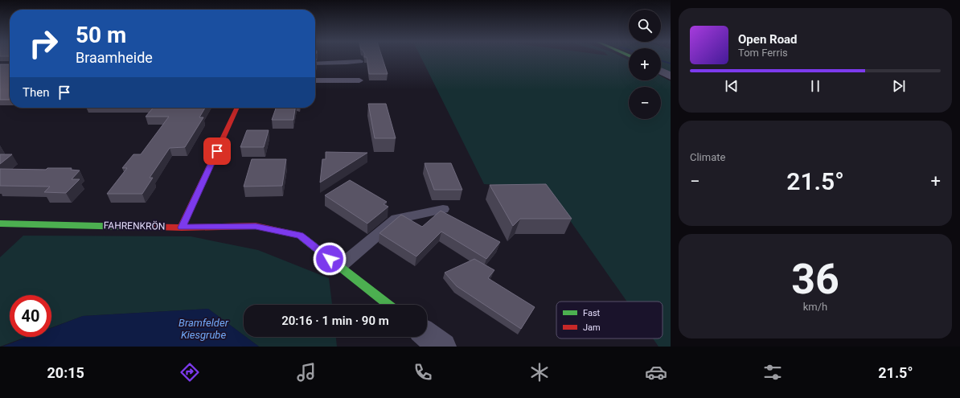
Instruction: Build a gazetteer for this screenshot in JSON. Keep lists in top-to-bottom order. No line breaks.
{"streets":{"street":["FAHRENKRÖN"]},"water":["Bramfelder Kiesgrube"],"legend":["Fast","Jam"],"page":{"map_buttons":["+","−"],"turn":["50 m","Braamheide"],"song":["Open Road","Tom Ferris"],"then":"Then","tile":["Climate",["36","km/h"]],"heat":["−","21.5°","+"],"limit":"40","trip":"20:16 · 1 min · 90 m","tabs":["20:15","21.5°"]}}
